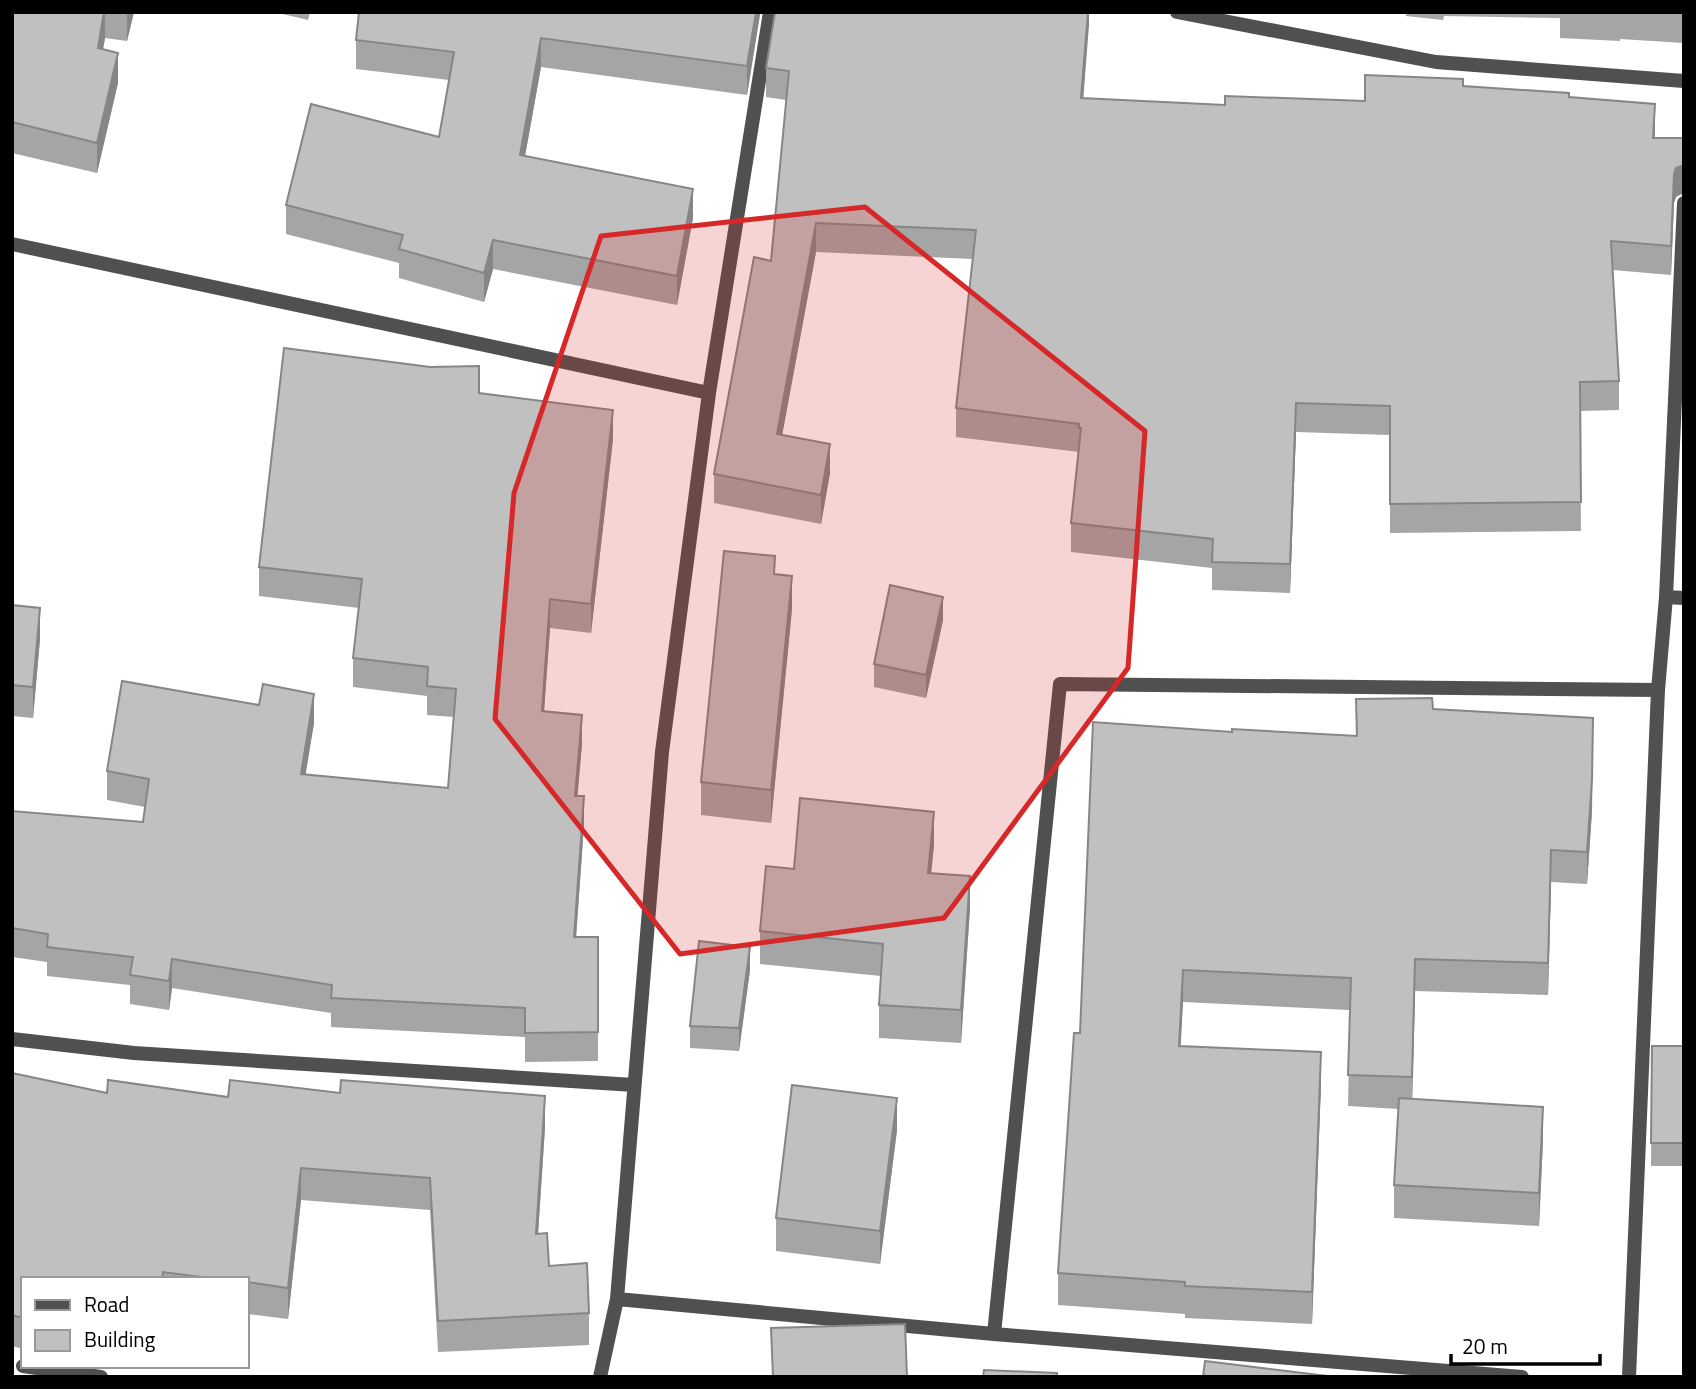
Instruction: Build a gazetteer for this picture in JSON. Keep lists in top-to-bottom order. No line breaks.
{"legend":["Road","Building"],"scale_bar":"20 m"}
